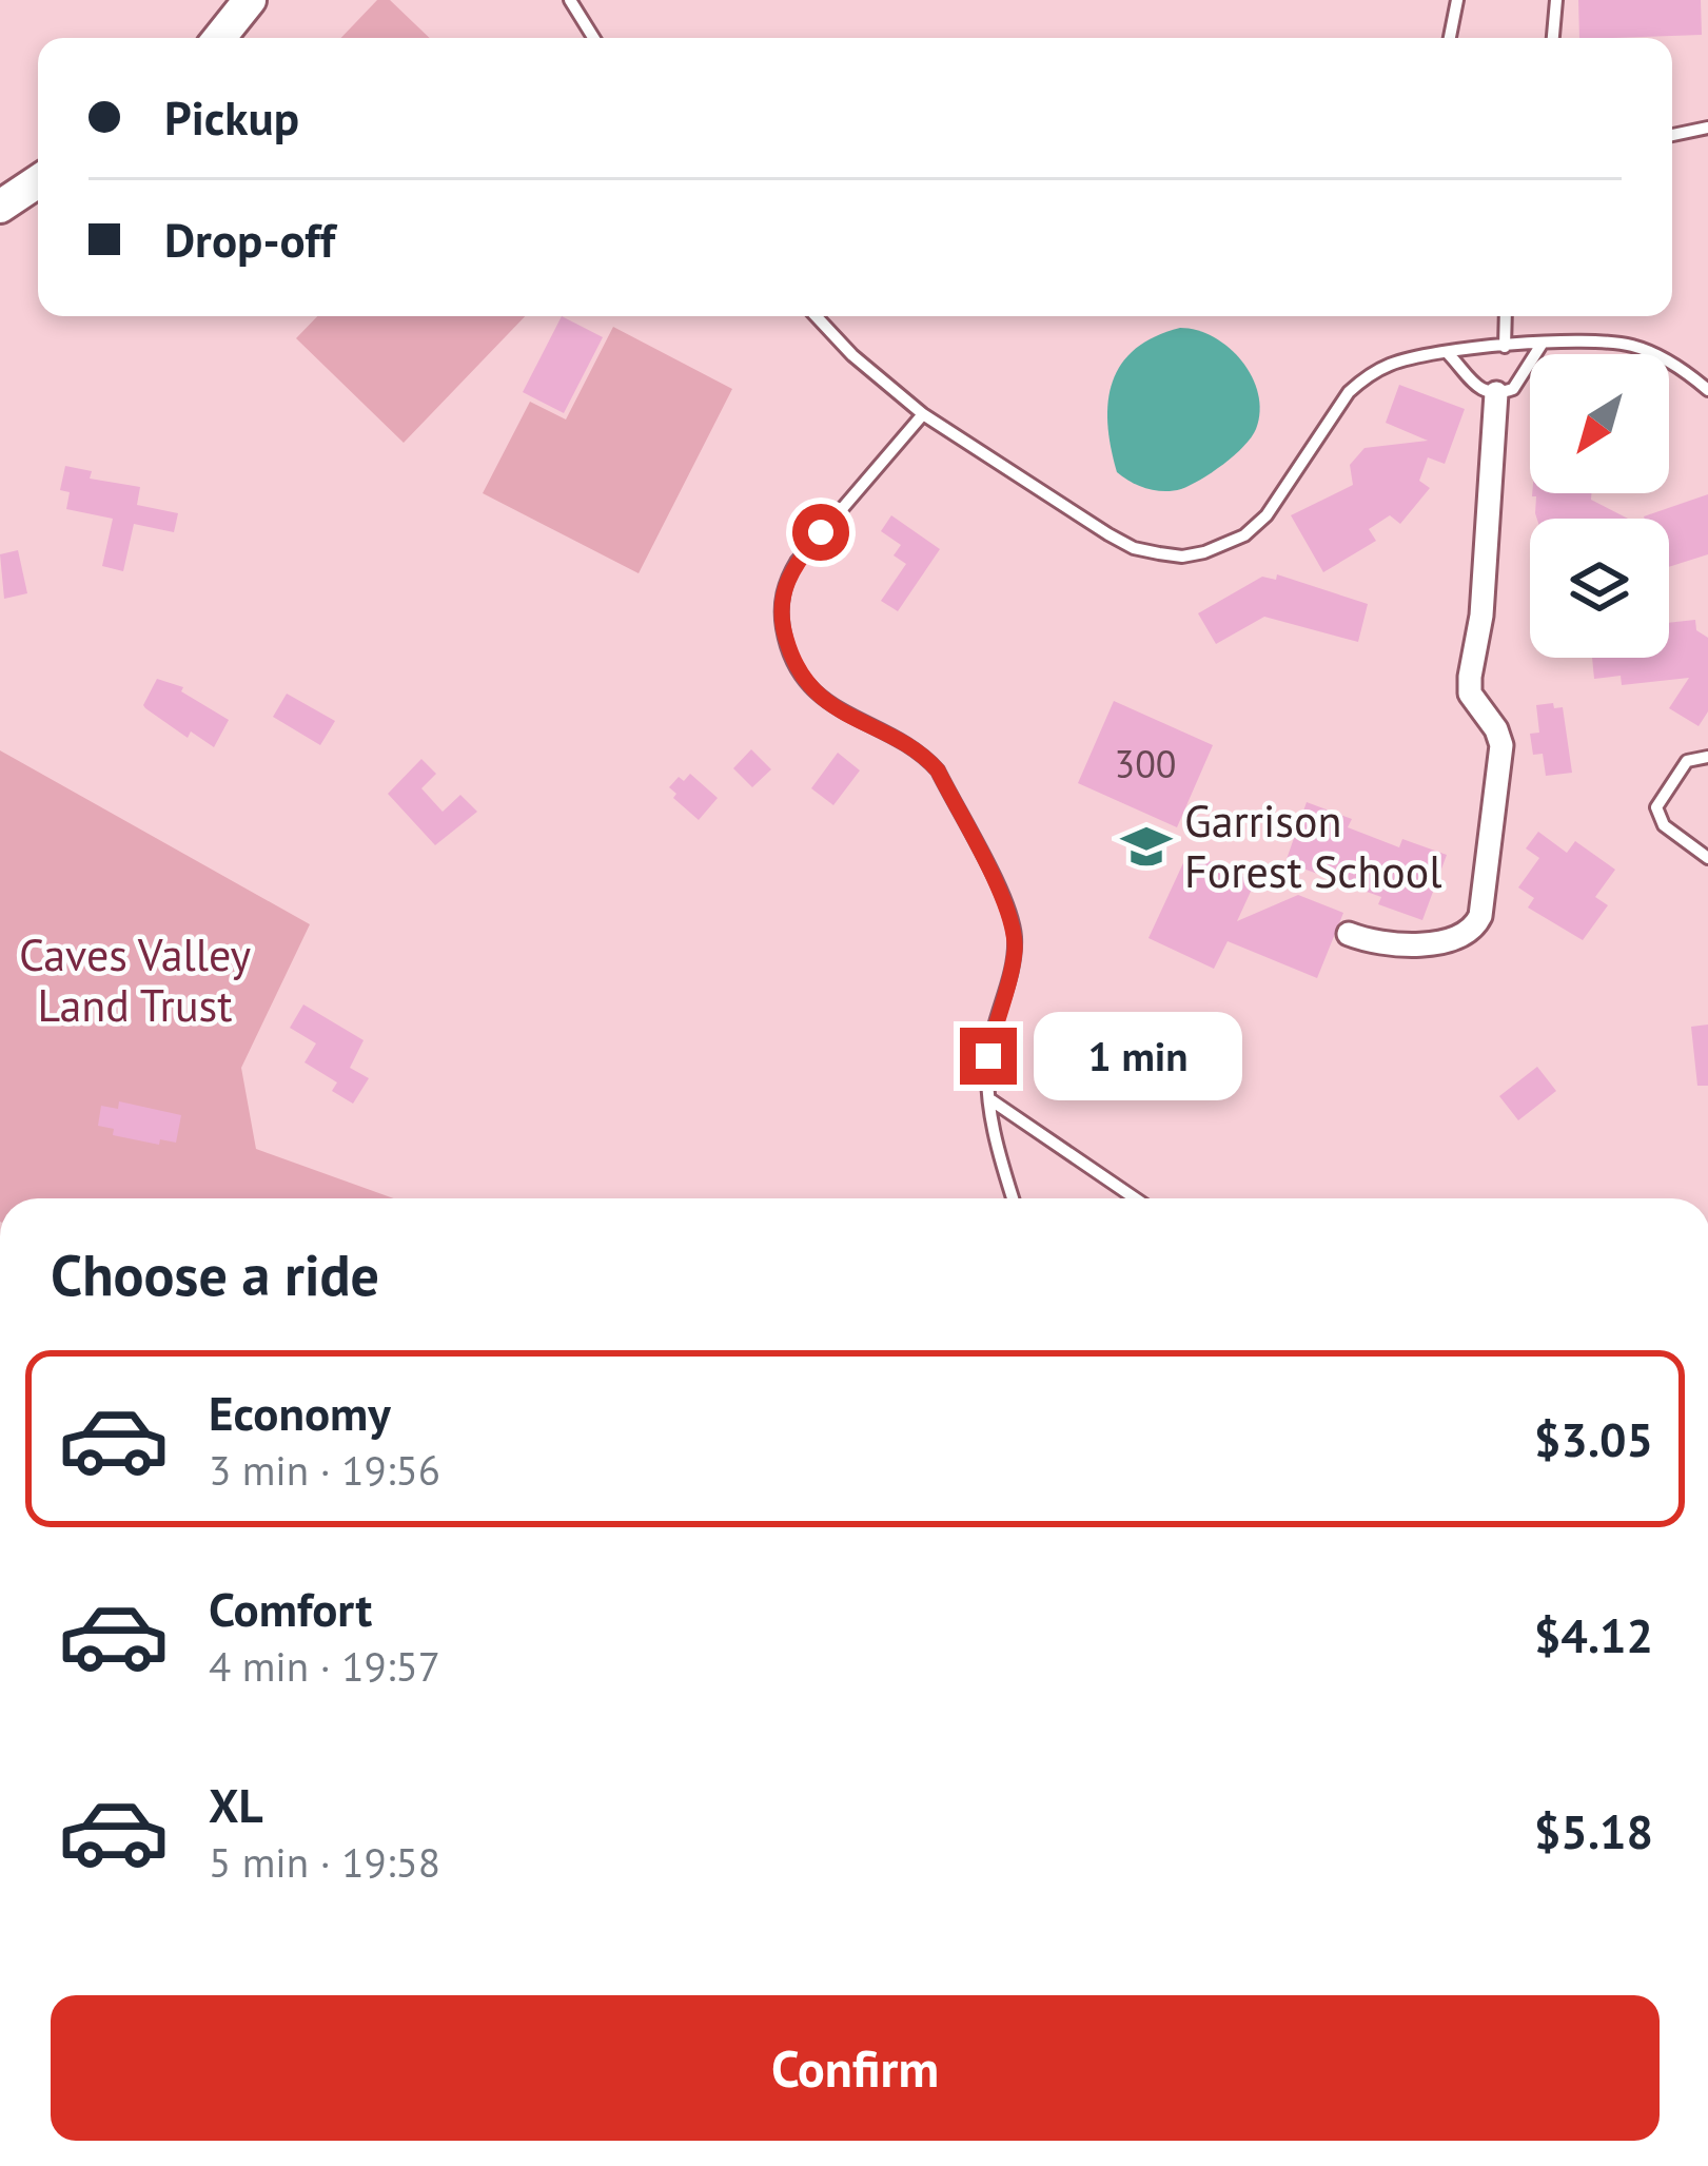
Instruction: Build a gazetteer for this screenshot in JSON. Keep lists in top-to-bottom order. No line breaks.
{"parks":["Caves Valley Land Trust"],"places":{"school or university":["Garrison Forest School"]},"house_numbers":["300"],"north":"bottom left","page":{"banner":["Pickup","Drop-off"],"bubble":"1 min","heading":"Choose a ride","list":[{"name":"Economy","note":"3 min · 19:56","value":"$3.05"},{"name":"Comfort","note":"4 min · 19:57","value":"$4.12"},{"name":"XL","note":"5 min · 19:58","value":"$5.18"}],"buttons":"Confirm"}}
